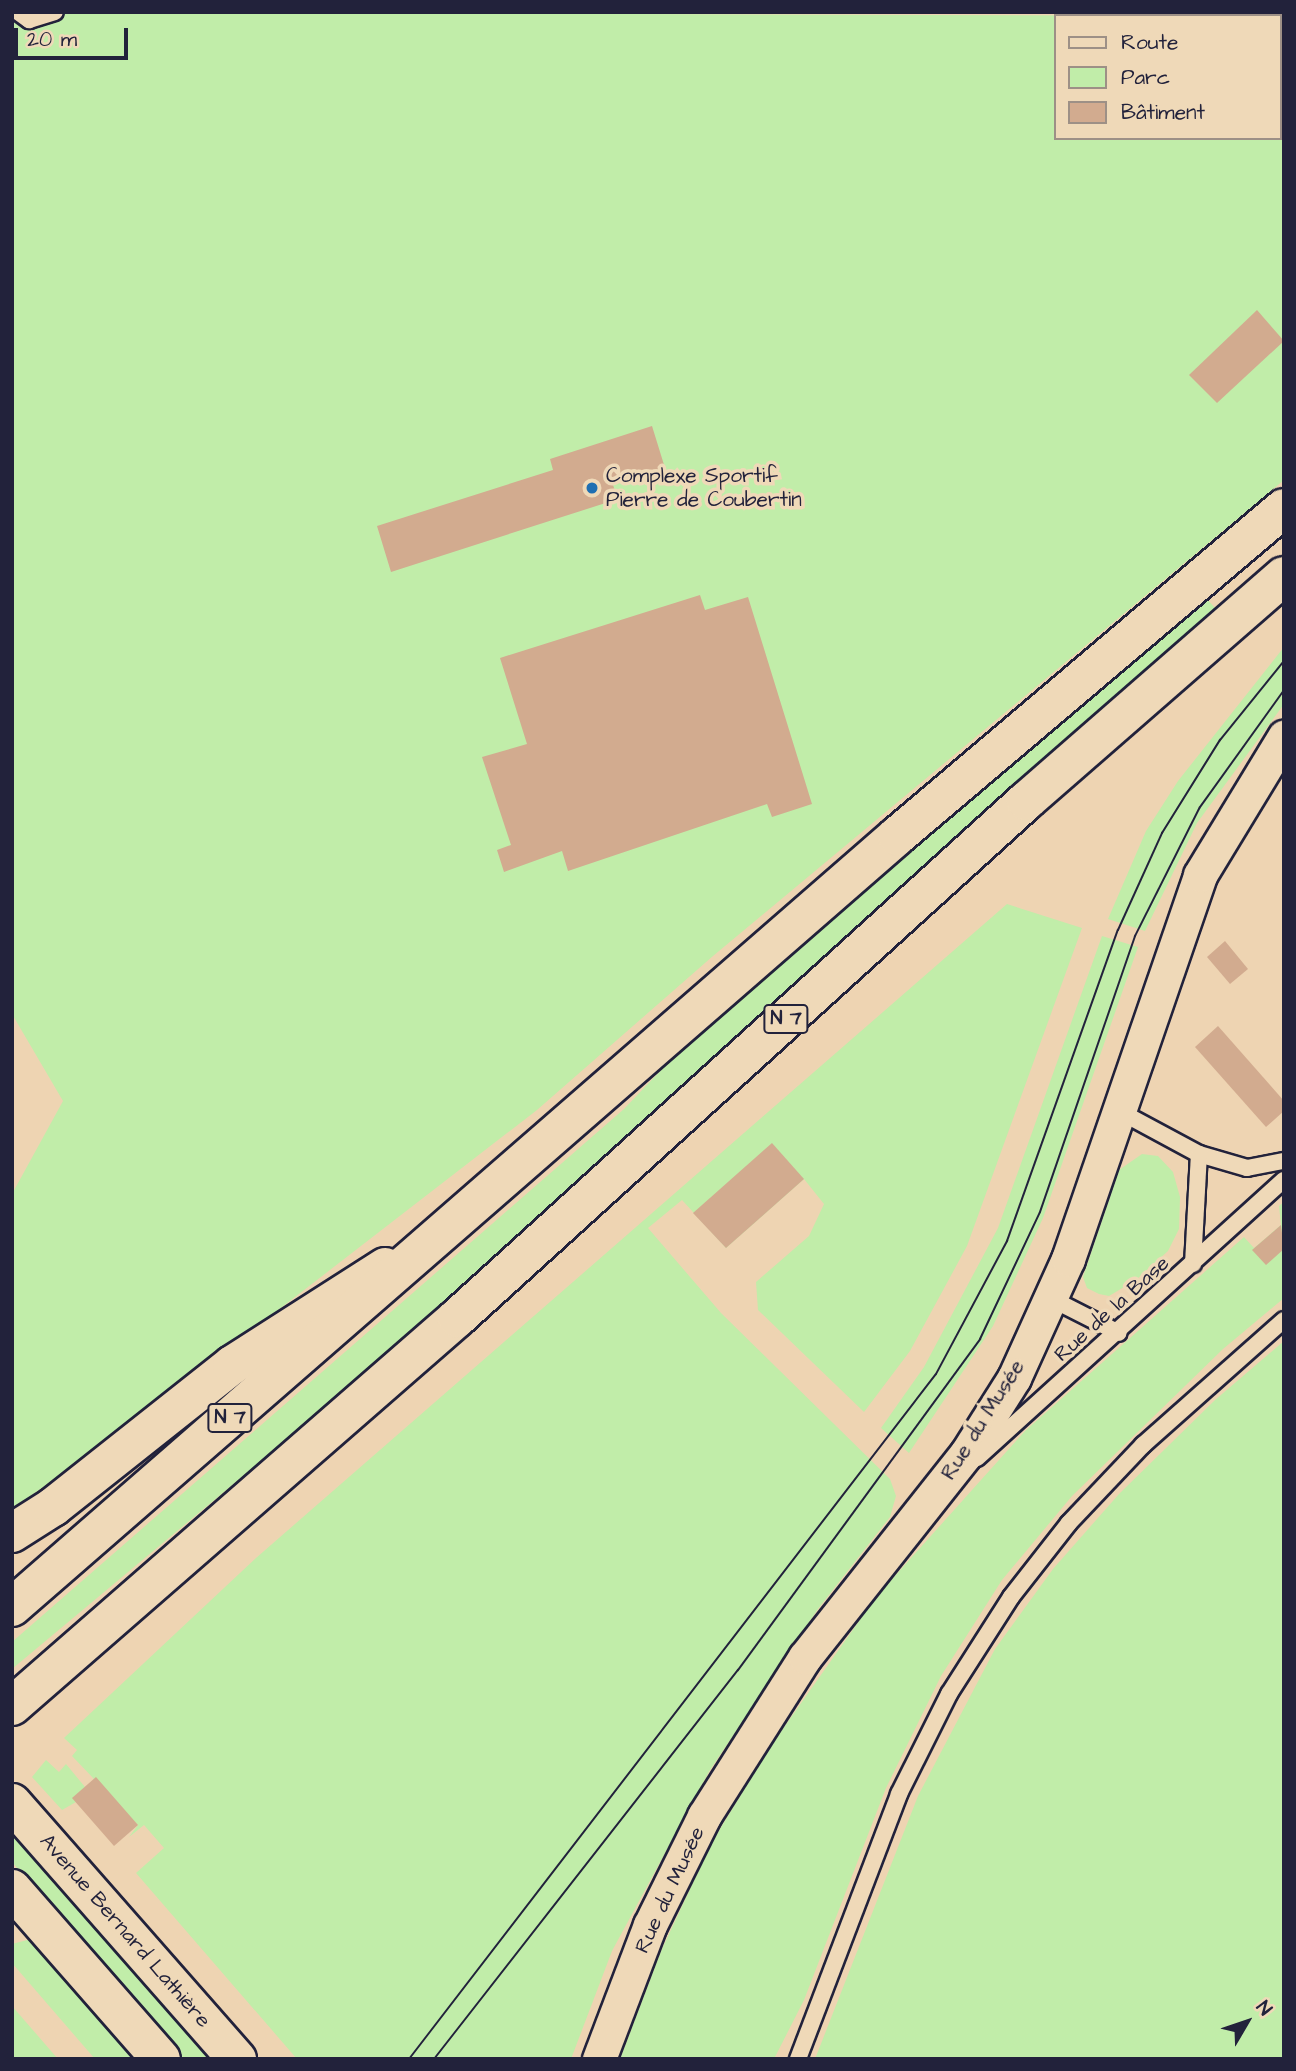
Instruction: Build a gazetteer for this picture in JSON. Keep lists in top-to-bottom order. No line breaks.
{"streets":{"main road":["N 7","Avenue Bernard Lathière"],"street":["Rue du Musée"],"lane":["Rue de la Base"]},"crossings":[["Rue de la Base","Rue du Musée"]],"places":["Complexe Sportif Pierre de Coubertin"],"legend":["Route","Parc","Bâtiment"],"scale_bar":"20 m","north":"top right"}
